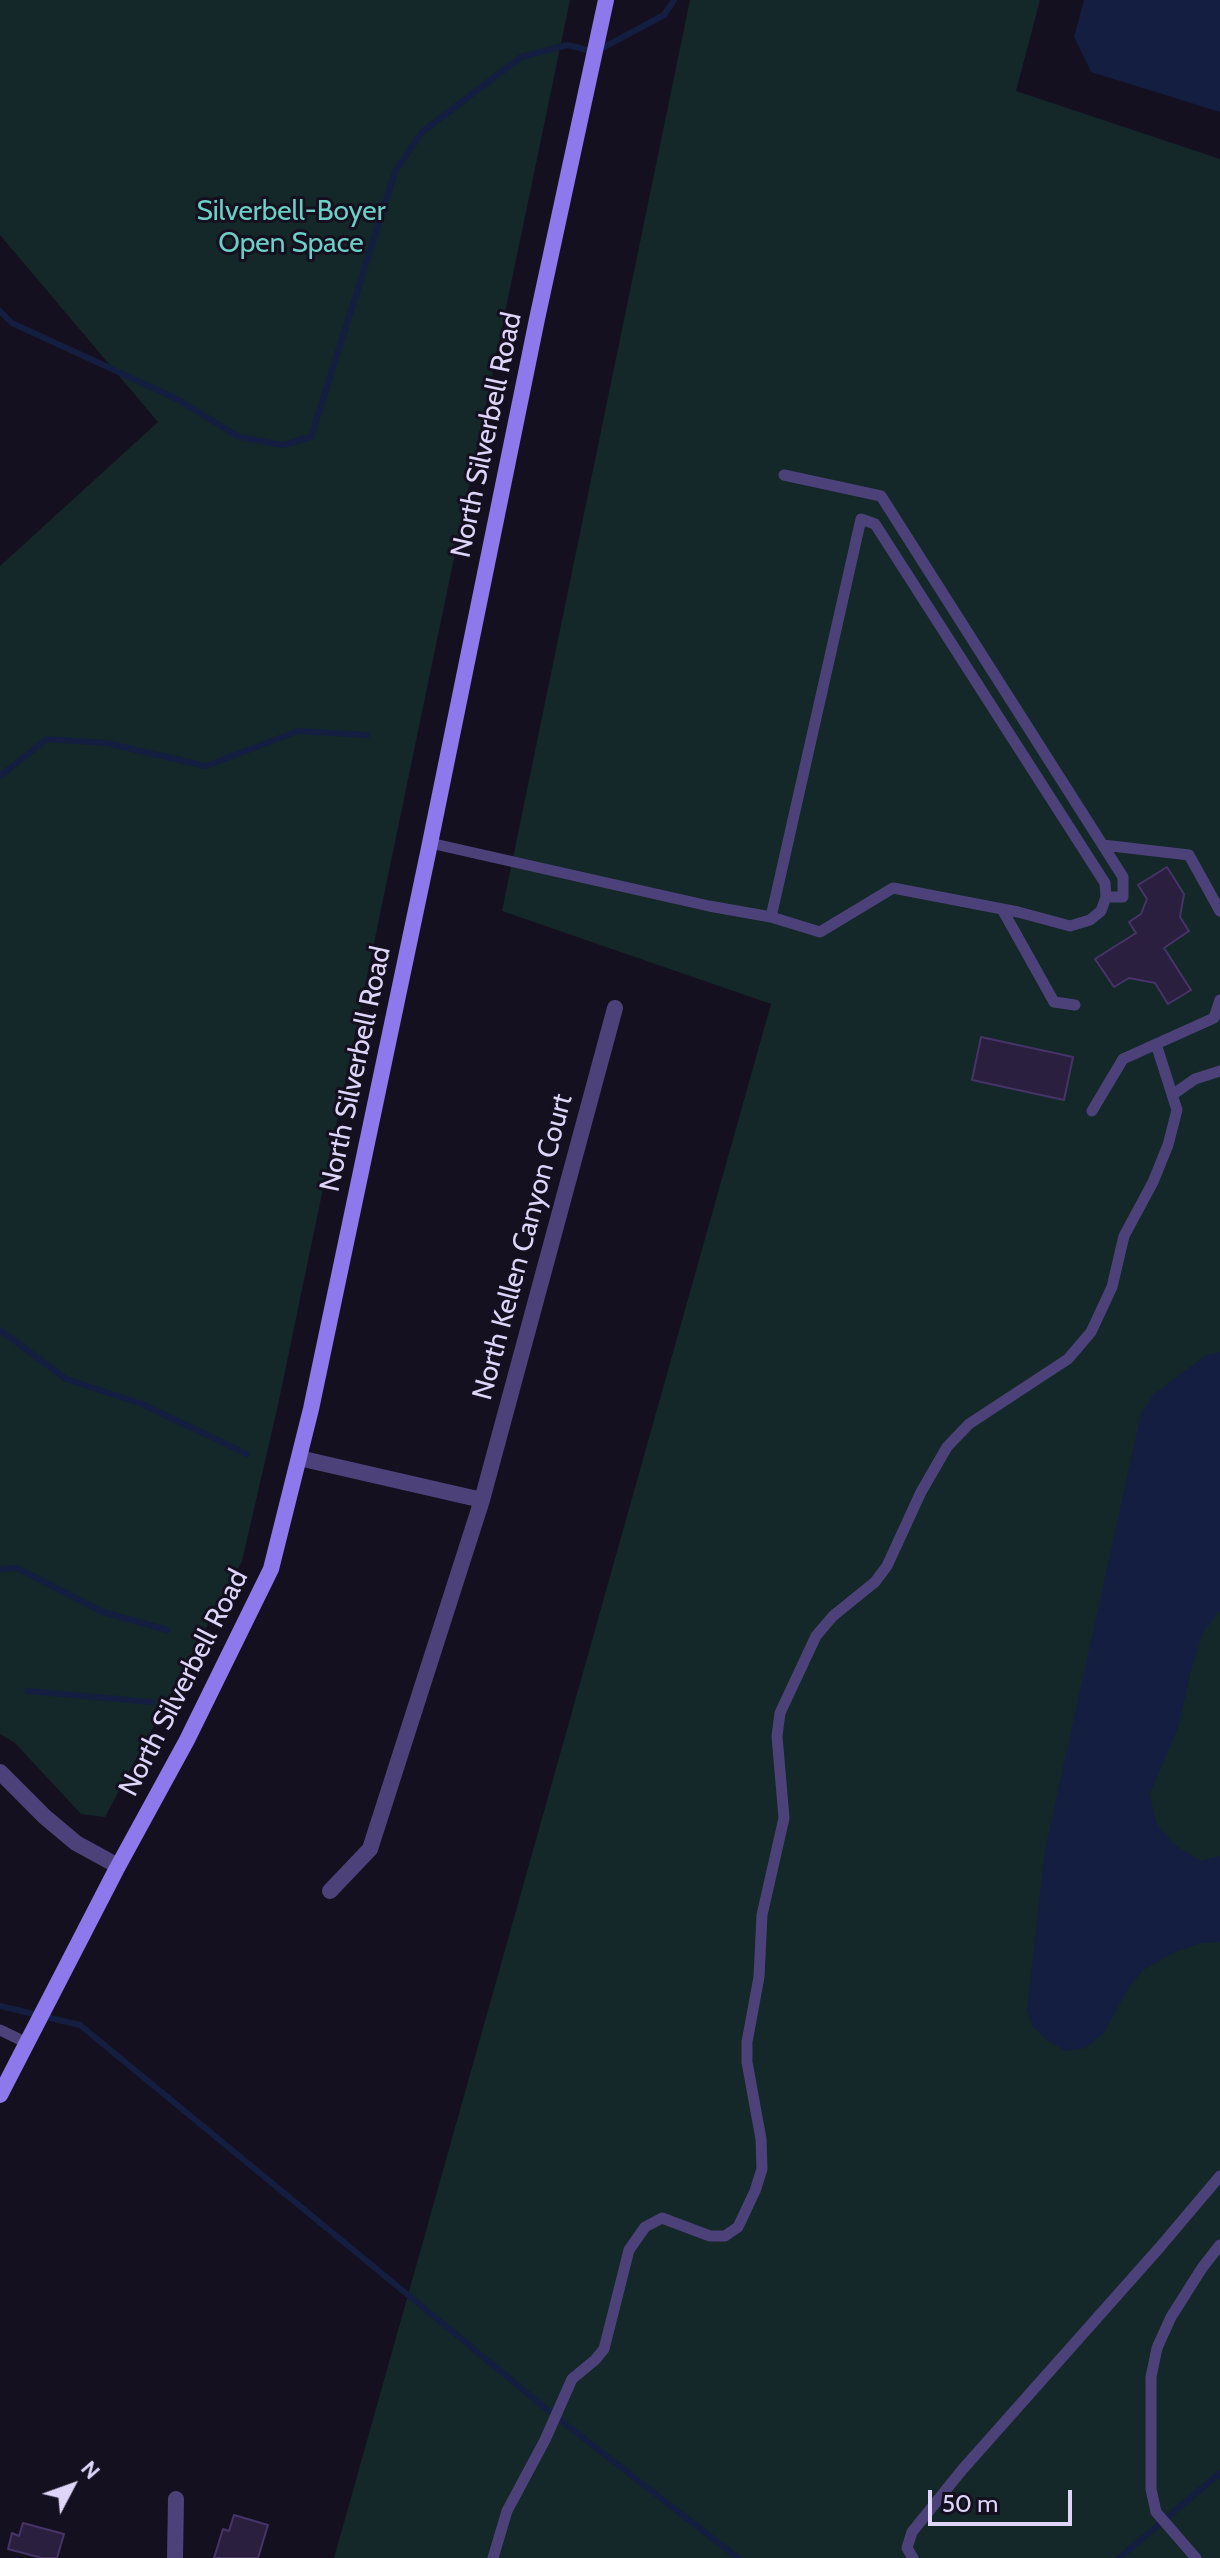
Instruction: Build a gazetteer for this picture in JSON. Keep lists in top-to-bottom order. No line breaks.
{"streets":{"main road":["North Silverbell Road"],"street":["North Kellen Canyon Court"]},"parks":["Silverbell-Boyer Open Space"],"scale_bar":"50 m","north":"top right"}
